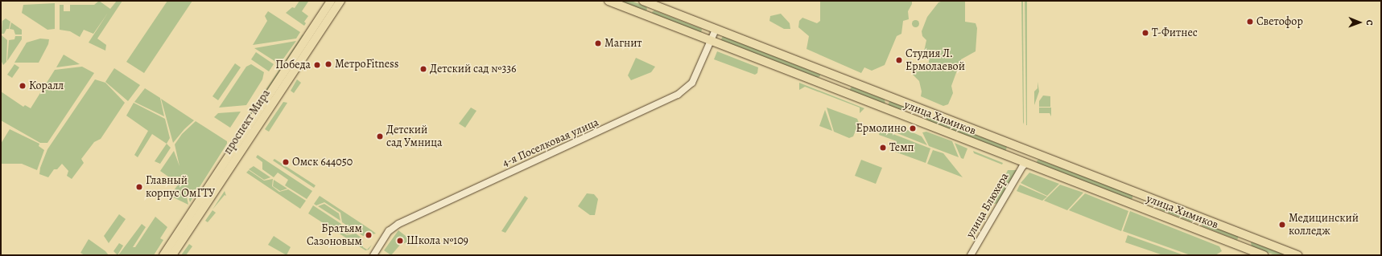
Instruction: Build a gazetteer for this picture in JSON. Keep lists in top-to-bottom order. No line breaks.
{"streets":{"main road":["улица Химиков","проспект Мира"],"street":["4-я Поселковая улица","улица Блюхера"]},"crossings":[["улица Химиков","4-я Поселковая улица"],["улица Химиков","улица Блюхера"]],"places":["Светофор","Т-Фитнес","Магнит","Студия Л. Ермолаевой","МетроFitness","Победа","Детский сад №336","Коралл","Ермолино","Детский сад Умница","Темп","Омск 644050","Главный корпус ОмГТУ","Медицинский колледж","Братьям Сазоновым","Школа №109"],"north":"right"}
